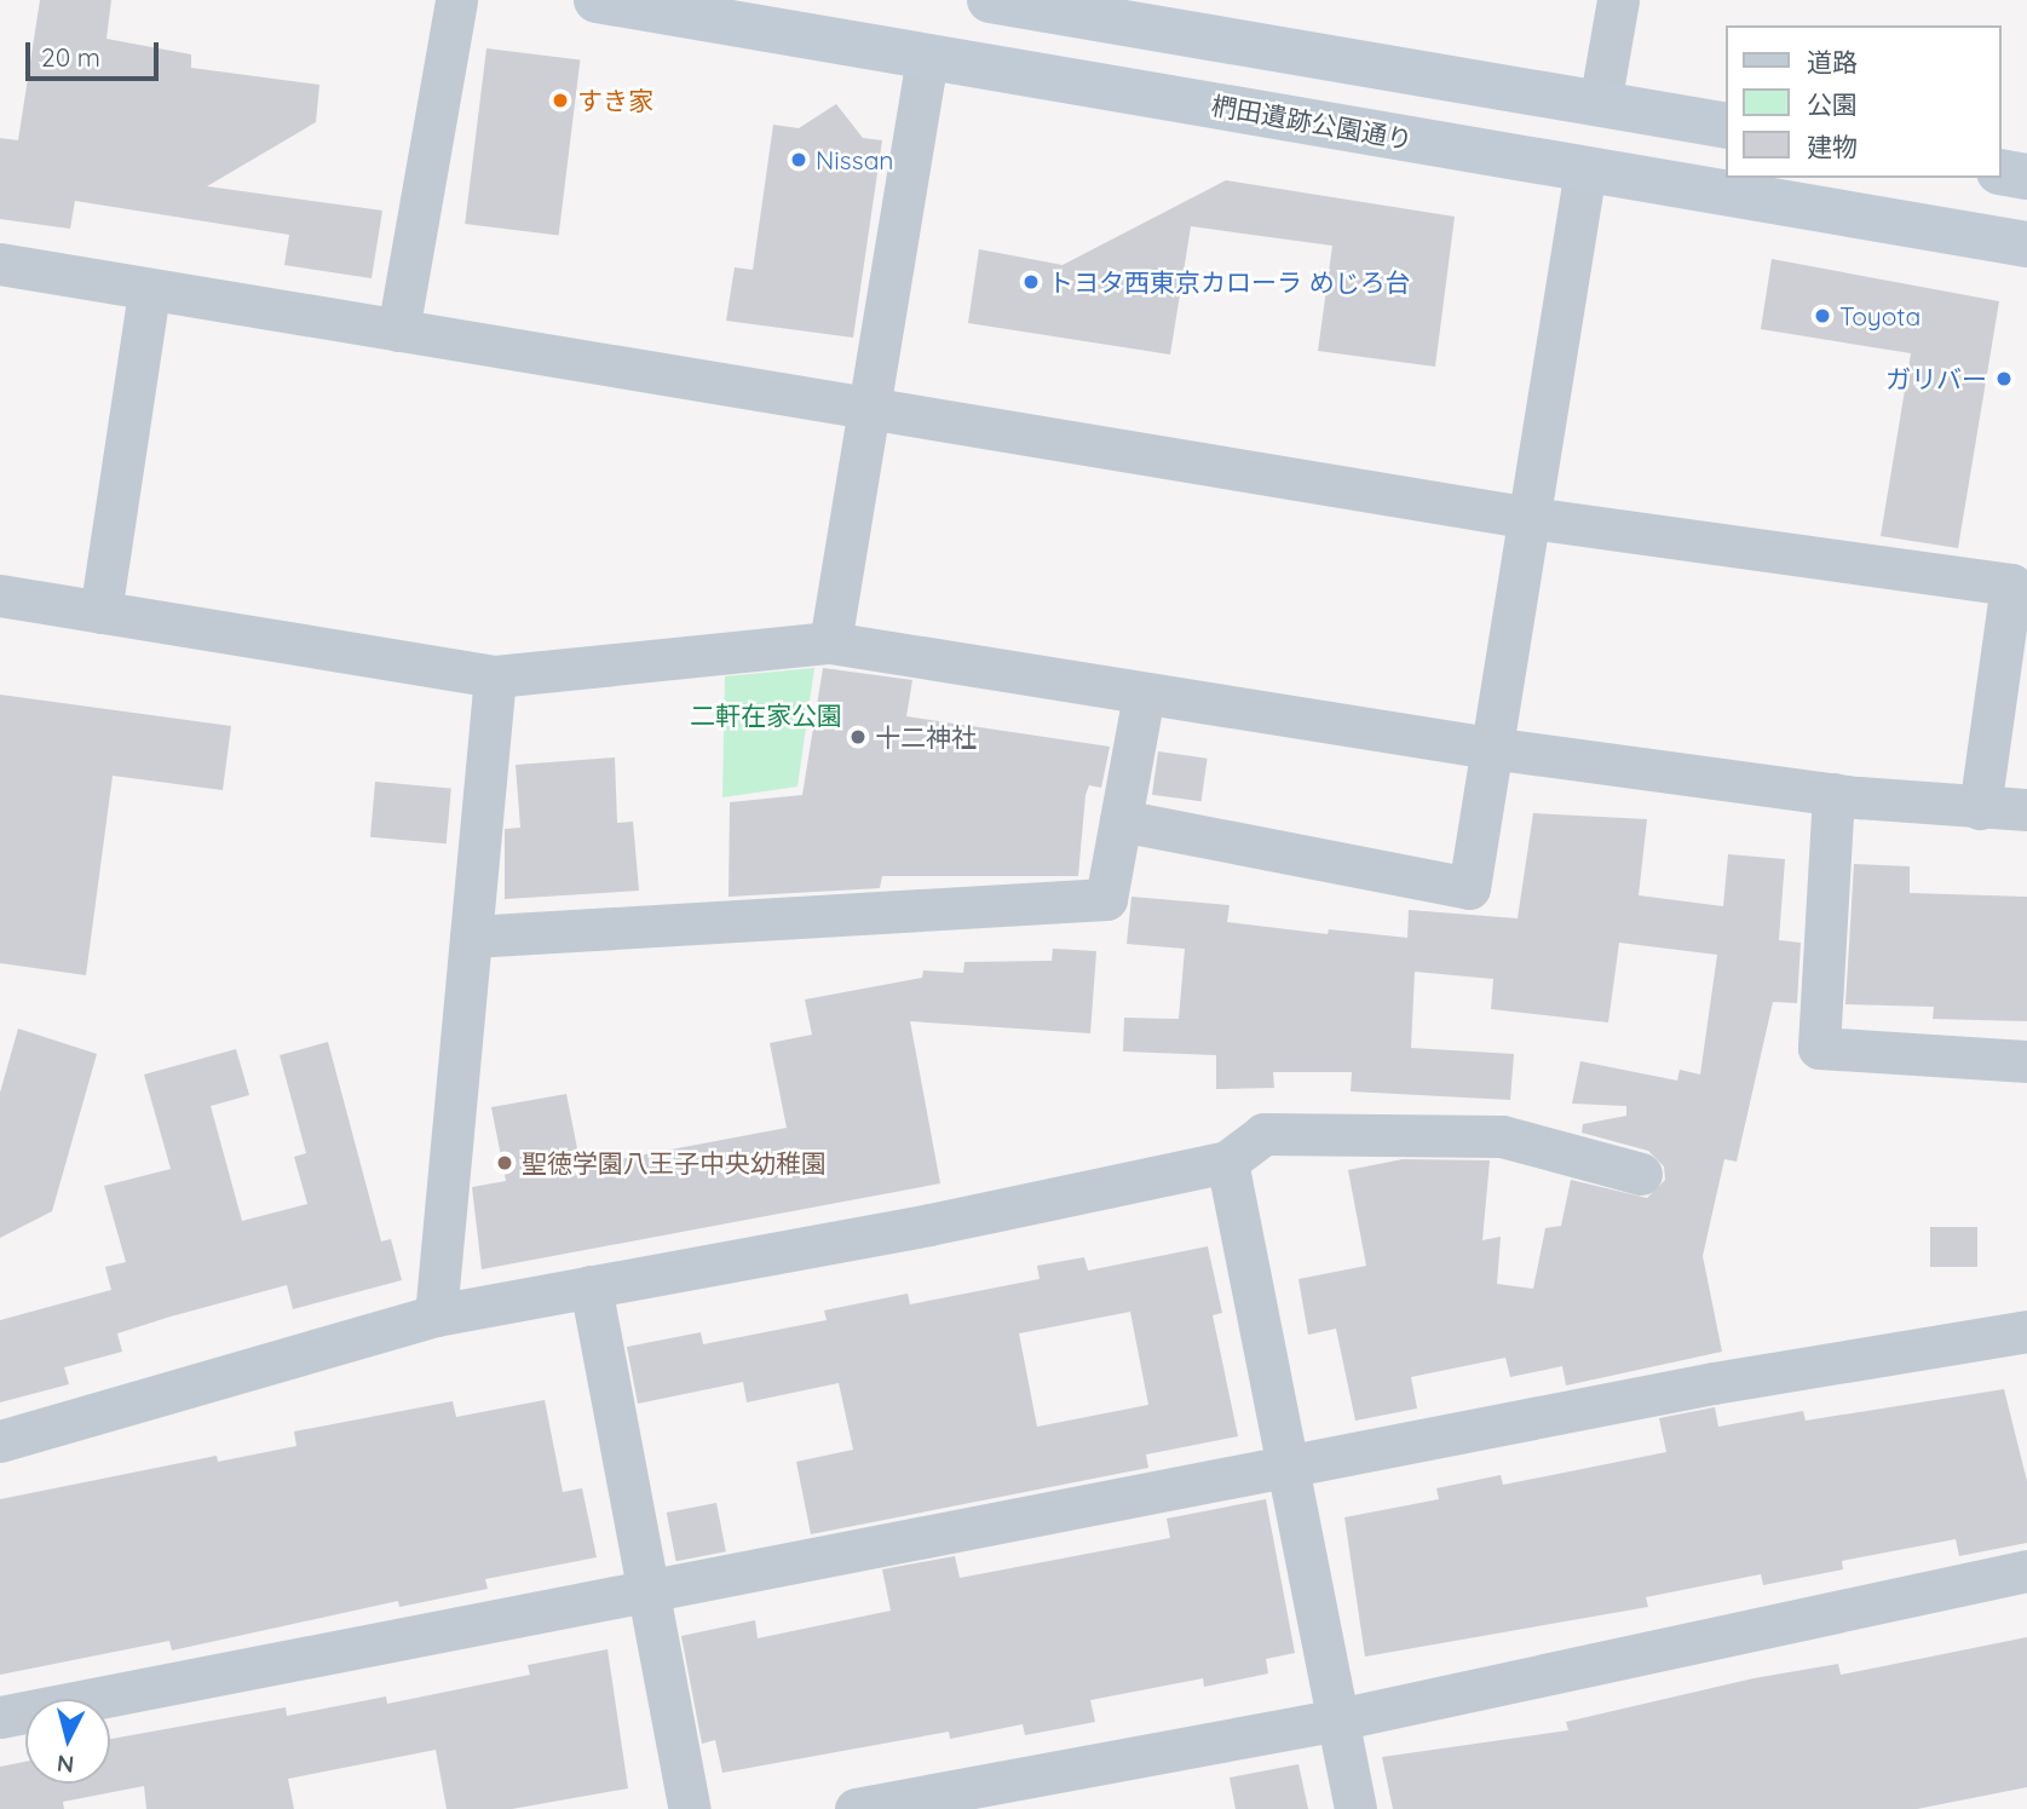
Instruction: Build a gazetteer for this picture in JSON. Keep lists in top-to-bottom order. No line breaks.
{"streets":{"street":["椚田遺跡公園通り"]},"parks":["二軒在家公園"],"places":["すき家","Nissan","トヨタ西東京カローラ めじろ台","Toyota","ガリバー","十二神社","聖徳学園八王子中央幼稚園"],"legend":["道路","公園","建物"],"scale_bar":"20 m","north":"bottom"}
